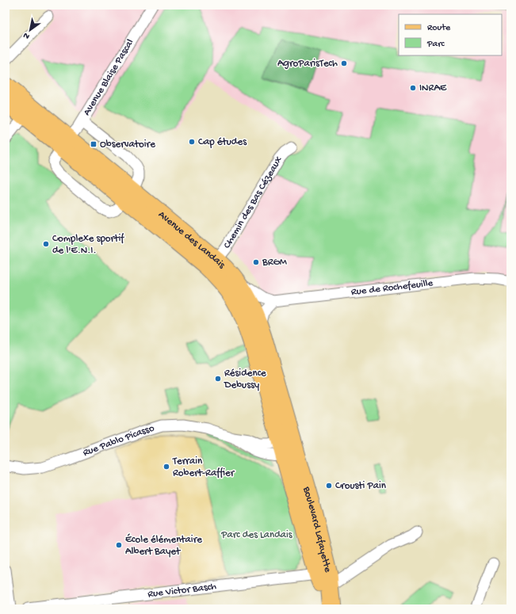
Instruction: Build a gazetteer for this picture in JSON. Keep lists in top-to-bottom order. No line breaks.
{"streets":{"main road":["Avenue des Landais","Boulevard Lafayette"],"street":["Avenue Blaise Pascal","Chemin des Bas Cézeaux","Rue de Rochefeuille","Rue Pablo Picasso","Rue Victor Basch"]},"crossings":[["Avenue Blaise Pascal","Avenue des Landais"],["Chemin des Bas Cézeaux","Avenue des Landais"],["Avenue des Landais","Rue de Rochefeuille"],["Avenue des Landais","Rue Pablo Picasso"],["Avenue des Landais","Boulevard Lafayette"],["Rue Pablo Picasso","Boulevard Lafayette"],["Boulevard Lafayette","Rue Victor Basch"]],"parks":["Parc des Landais"],"places":{"other":["AgroParisTech","INRAE","Cap études","Complexe sportif de l'E.N.I.","BRGM","Résidence Debussy","Terrain Robert-Raffier","Crousti Pain","École élémentaire Albert Bayet"],"transit":["Observatoire"]},"legend":["Route","Parc"],"north":"bottom left"}
